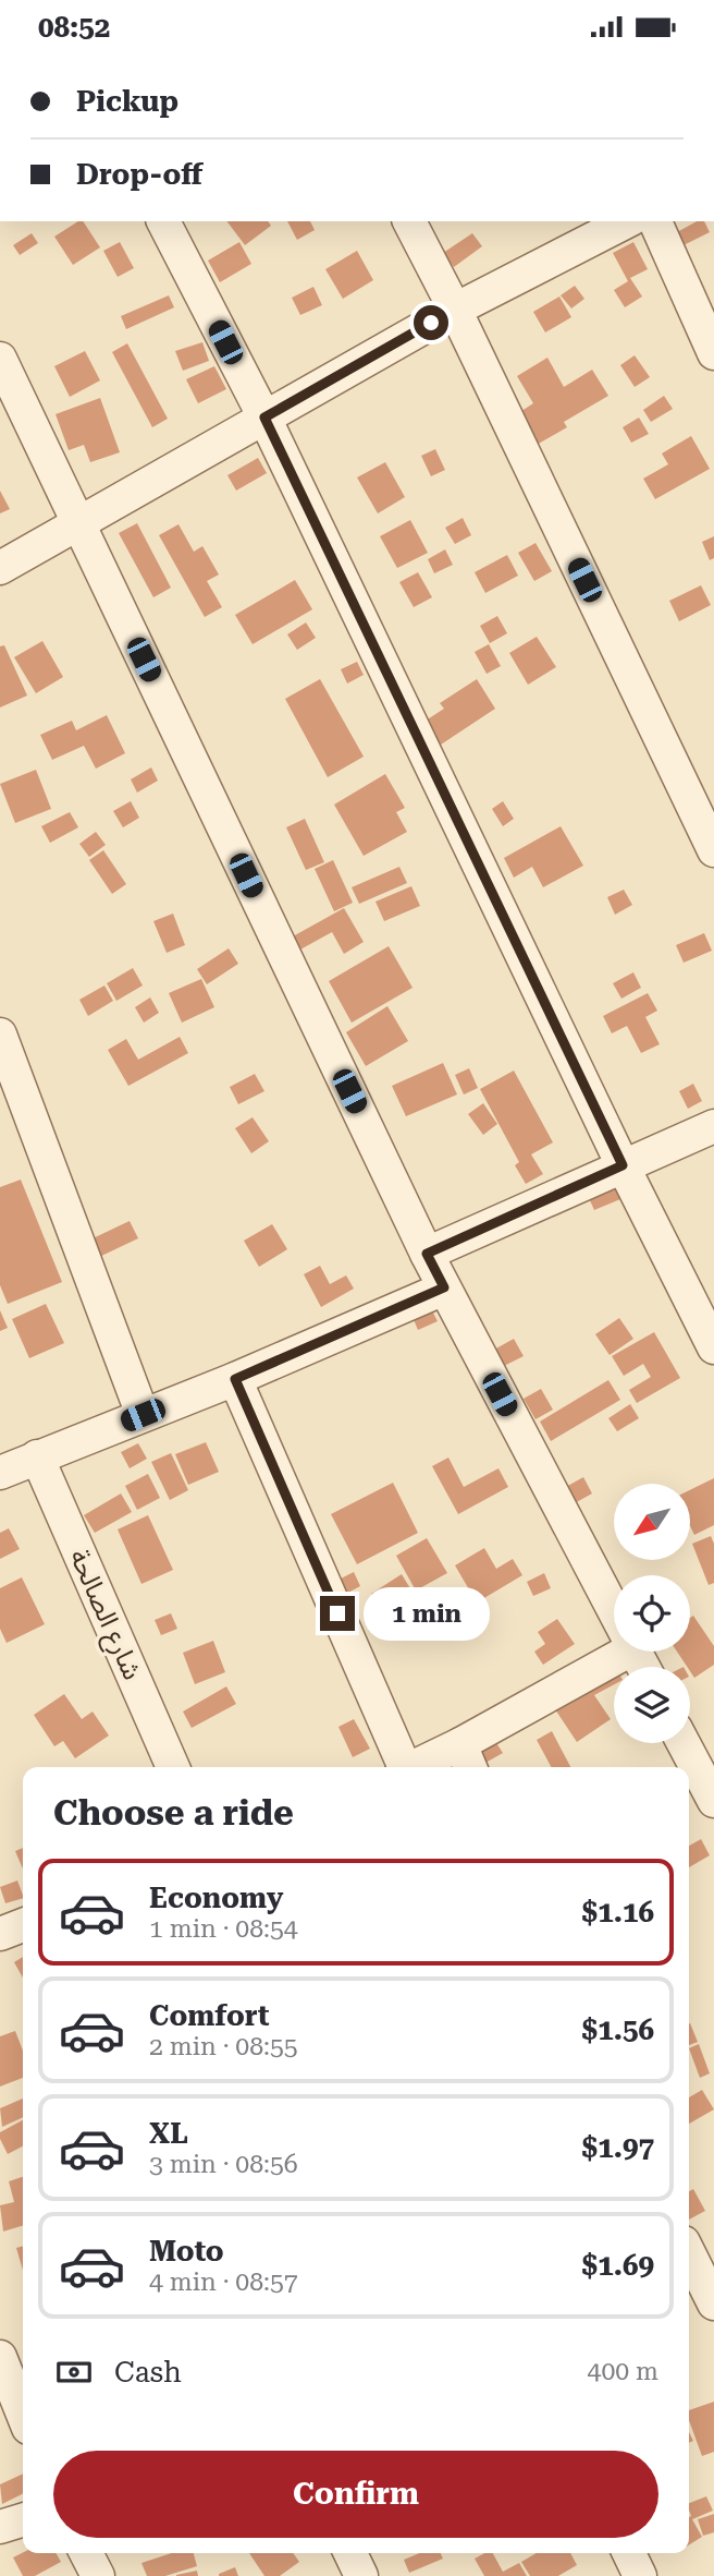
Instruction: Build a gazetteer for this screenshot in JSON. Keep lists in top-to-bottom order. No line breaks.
{"streets":{"street":["شارع الصالحة"]},"north":"bottom left","page":{"status":"08:52","banner":["Pickup","Drop-off"],"bubble":"1 min","heading":"Choose a ride","list":[{"name":"Economy","note":"1 min · 08:54","value":"$1.16"},{"name":"Comfort","note":"2 min · 08:55","value":"$1.56"},{"name":"XL","note":"3 min · 08:56","value":"$1.97"},{"name":"Moto","note":"4 min · 08:57","value":"$1.69"}],"pay":["Cash","400 m"],"buttons":"Confirm"}}
